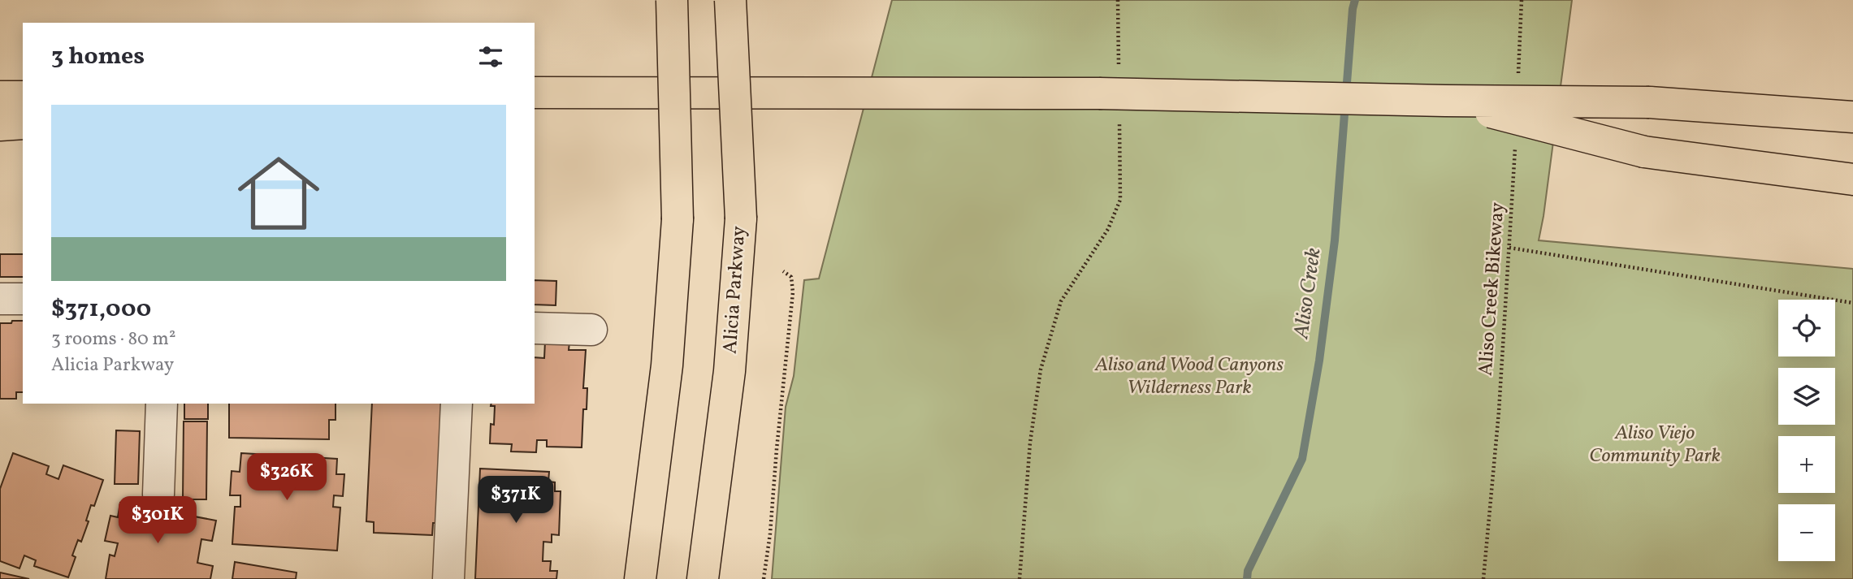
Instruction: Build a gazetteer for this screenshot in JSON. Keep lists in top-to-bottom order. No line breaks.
{"streets":{"main road":["Alicia Parkway"],"path":["Aliso Creek Bikeway"]},"water":["Aliso Creek"],"parks":["Aliso and Wood Canyons Wilderness Park","Aliso Viejo Community Park"],"page":{"heading":"3 homes","list":[{"name":"$371,000","note":"3 rooms · 80 m² · Alicia Parkway"}],"map_buttons":["+","−"],"price":["$326K","$371K","$301K"]}}
